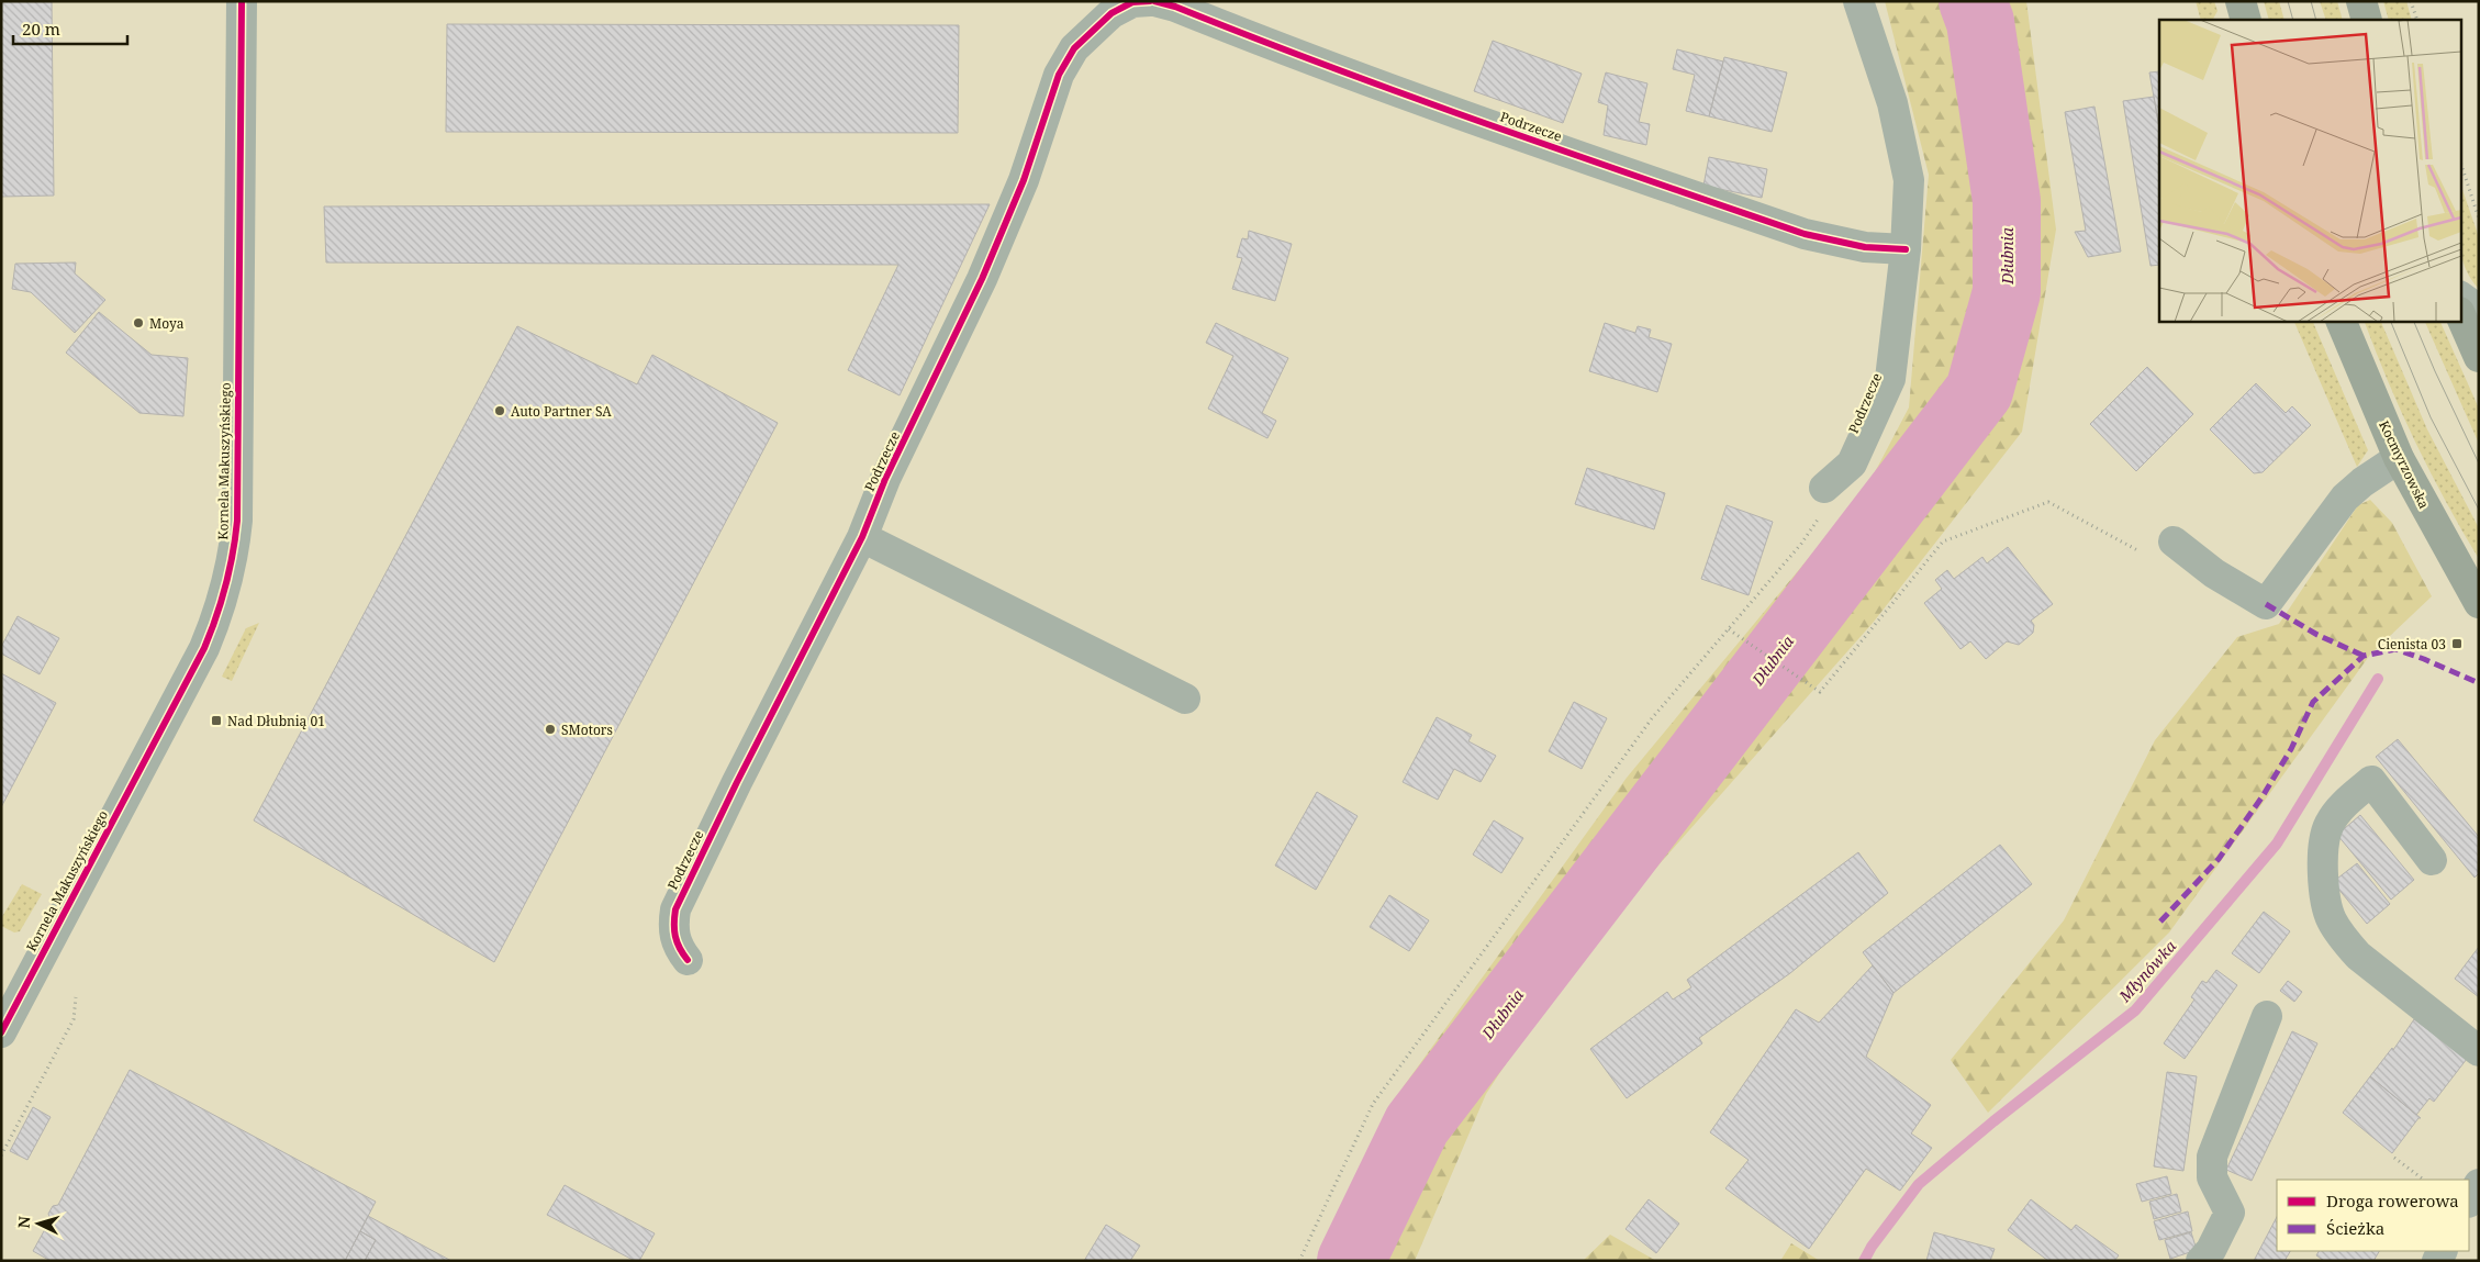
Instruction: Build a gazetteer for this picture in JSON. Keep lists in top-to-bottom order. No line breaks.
{"streets":{"main road":["Kocmyrzowska"],"street":["Podrzecze","Kornela Makuszyńskiego"]},"water":["Dłubnia","Młynówka"],"places":{"other":["Moya","Auto Partner SA","SMotors"],"transit":["Cienista 03","Nad Dłubnią 01"]},"legend":["Droga rowerowa","Ścieżka"],"scale_bar":"20 m","north":"left"}
